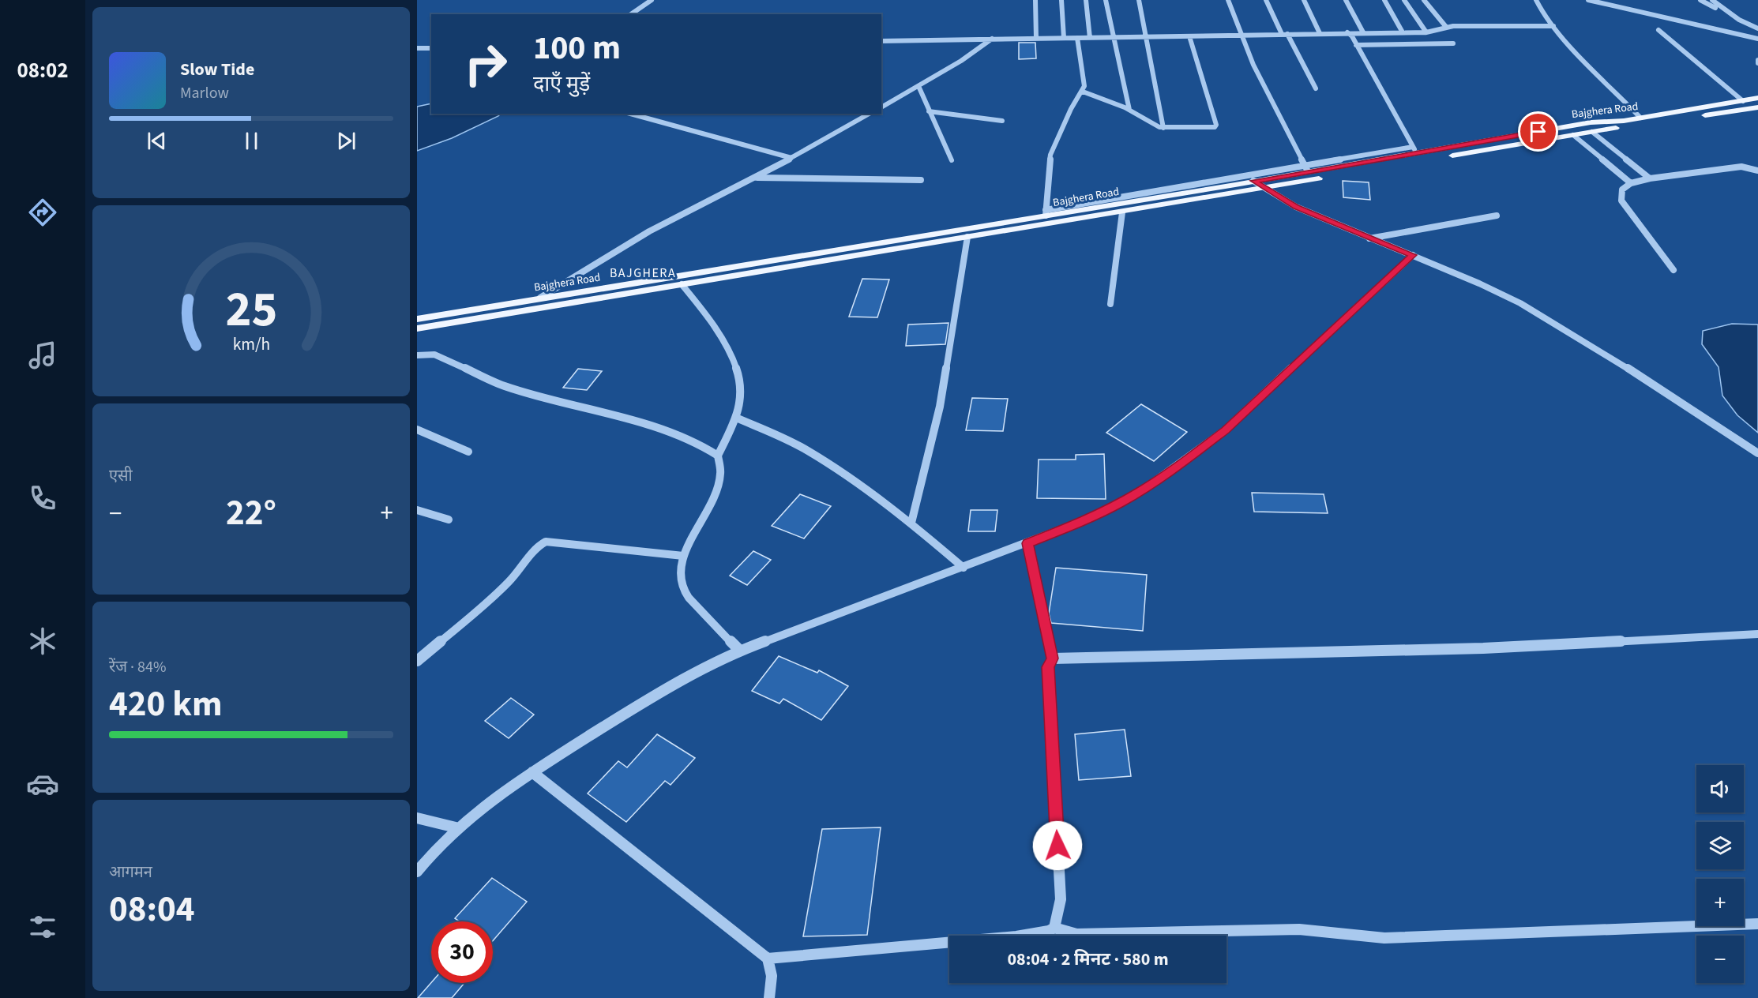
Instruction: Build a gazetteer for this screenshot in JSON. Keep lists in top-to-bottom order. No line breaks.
{"streets":{"main road":["Bajghera Road"]},"districts":["BAJGHERA"],"page":{"tabs":"08:02","turn":["100 m","दाएँ मुड़ें"],"song":["Slow Tide","Marlow"],"tile":["एसी",["रेंज · 84%","420 km"],["आगमन","08:04"]],"heat":["−","22°","+"],"map_buttons":["+","−"],"limit":"30","trip":"08:04 · 2 मिनट · 580 m","gauge":["25","km/h"]}}
